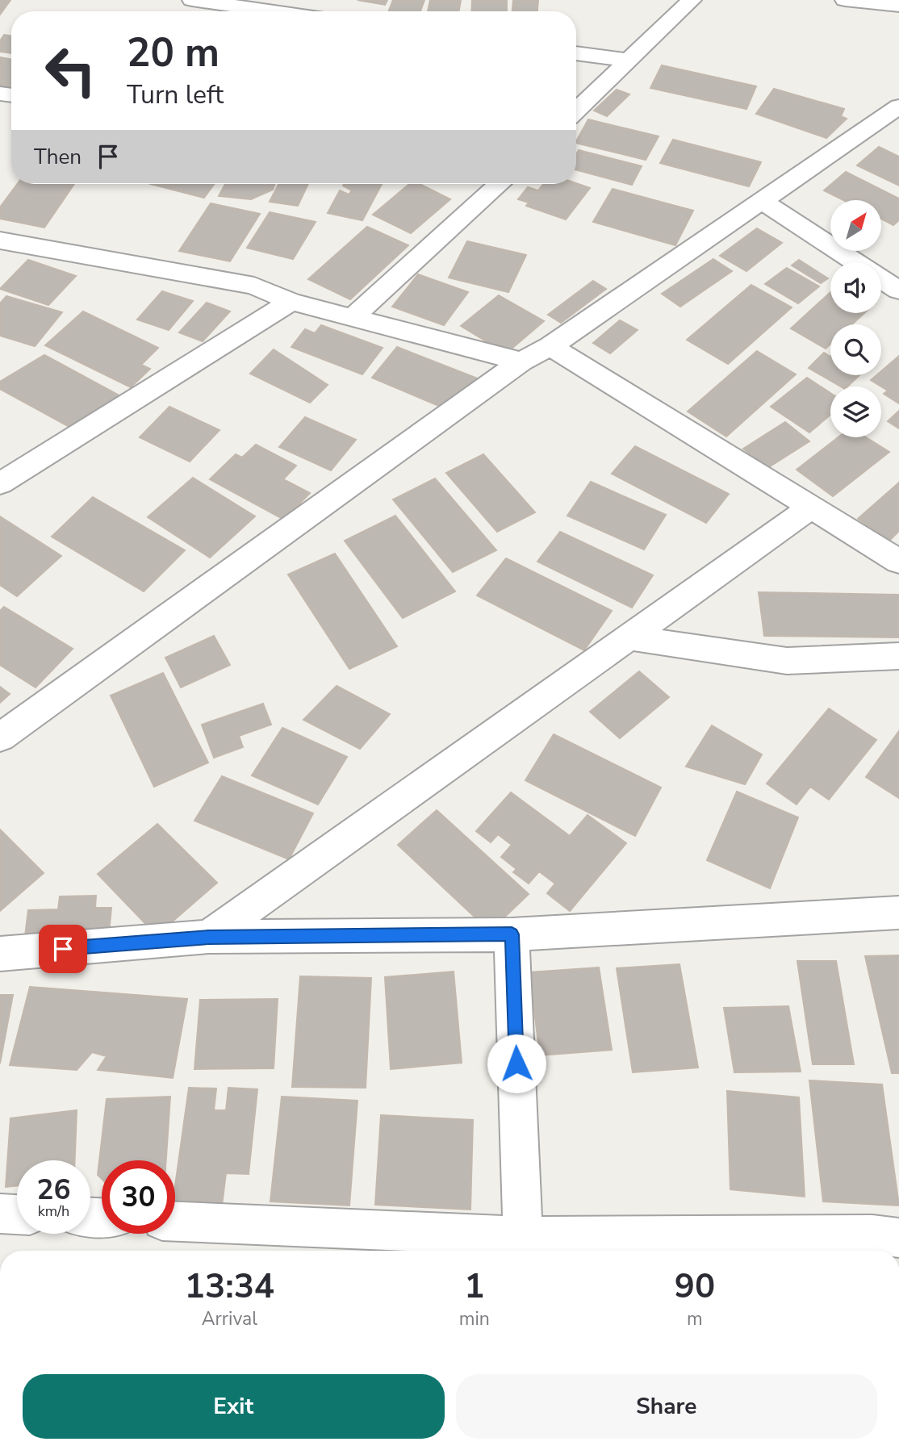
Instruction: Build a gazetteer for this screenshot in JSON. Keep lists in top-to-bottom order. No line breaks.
{"north":"top right","page":{"turn":["20 m","Turn left"],"then":"Then","speed":"26 km/h","limit":"30","eta":["13:34","Arrival","1","min","90","m"],"buttons":["Exit","Share"]}}
